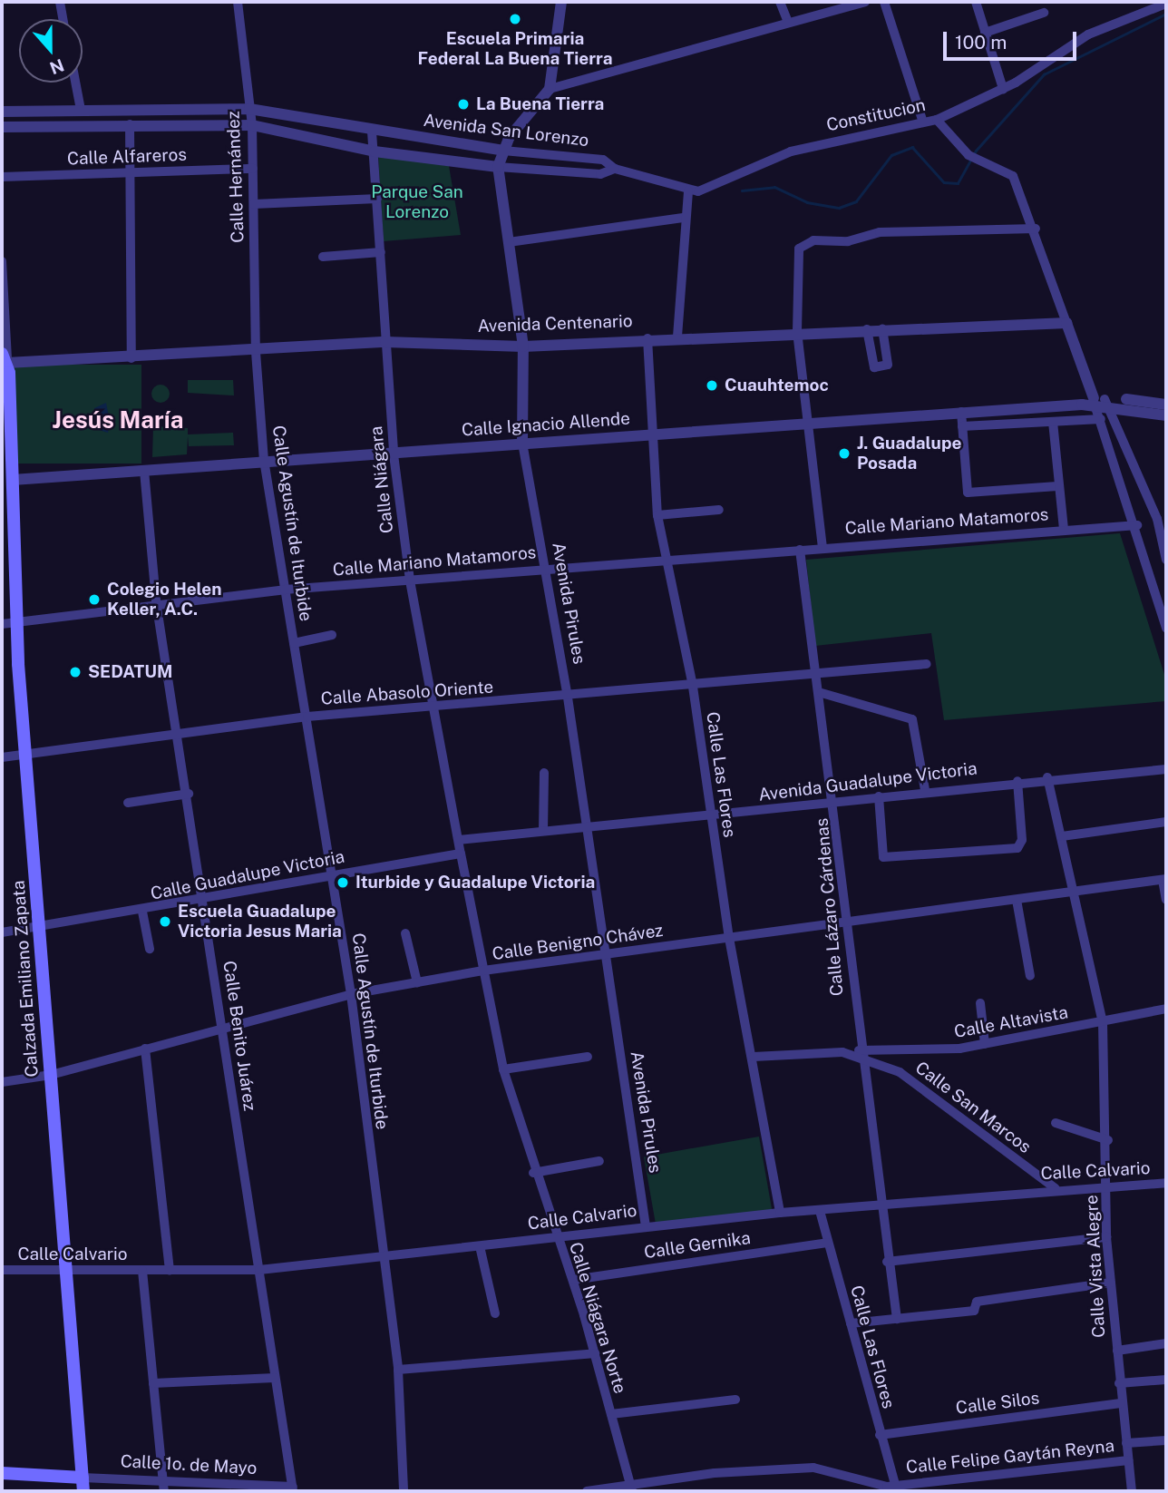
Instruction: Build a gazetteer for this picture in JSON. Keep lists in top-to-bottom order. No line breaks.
{"streets":{"main road":["Calzada Emiliano Zapata"],"street":["Constitucion","Avenida San Lorenzo","Calle Alfareros","Calle Hernández","Avenida Centenario","Calle Ignacio Allende","Calle Niágara","Calle Mariano Matamoros","Calle Agustín de Iturbide","Avenida Pirules","Calle Abasolo Oriente","Calle Las Flores","Avenida Guadalupe Victoria","Calle Guadalupe Victoria","Calle Lázaro Cárdenas","Calle Benigno Chávez","Calle Altavista","Calle Benito Juárez","Calle San Marcos","Calle Calvario","Calle Gernika","Calle Vista Alegre","Calle Niágara Norte","Calle Silos","Calle Felipe Gaytán Reyna","Calle 1o. de Mayo"]},"crossings":[["Constitucion","Avenida San Lorenzo"],["Constitucion","Avenida Centenario"],["Constitucion","Calle Ignacio Allende"],["Avenida San Lorenzo","Calle Hernández"],["Avenida San Lorenzo","Calle Niágara"],["Avenida San Lorenzo","Avenida Pirules"],["Calle Alfareros","Calle Hernández"],["Calle Hernández","Avenida Centenario"],["Calle Hernández","Calle Agustín de Iturbide"],["Avenida Centenario","Calle Niágara"],["Avenida Centenario","Calle Agustín de Iturbide"],["Avenida Centenario","Avenida Pirules"],["Avenida Centenario","Calle Las Flores"],["Avenida Centenario","Calzada Emiliano Zapata"],["Calle Ignacio Allende","Calle Niágara"],["Calle Ignacio Allende","Calle Agustín de Iturbide"],["Calle Ignacio Allende","Avenida Pirules"],["Calle Ignacio Allende","Calle Las Flores"],["Calle Ignacio Allende","Calzada Emiliano Zapata"],["Calle Ignacio Allende","Calle Benito Juárez"],["Calle Niágara","Calle Mariano Matamoros"],["Calle Niágara","Calle Abasolo Oriente"],["Calle Niágara","Avenida Guadalupe Victoria"],["Calle Niágara","Calle Guadalupe Victoria"],["Calle Niágara","Calle Benigno Chávez"],["Calle Niágara","Calle Niágara Norte"],["Calle Mariano Matamoros","Calle Agustín de Iturbide"],["Calle Mariano Matamoros","Avenida Pirules"],["Calle Mariano Matamoros","Calle Las Flores"],["Calle Mariano Matamoros","Calle Lázaro Cárdenas"],["Calle Mariano Matamoros","Calzada Emiliano Zapata"],["Calle Mariano Matamoros","Calle Benito Juárez"],["Calle Agustín de Iturbide","Calle Abasolo Oriente"],["Calle Agustín de Iturbide","Calle Guadalupe Victoria"],["Calle Agustín de Iturbide","Calle Benigno Chávez"],["Calle Agustín de Iturbide","Calle Calvario"],["Avenida Pirules","Calle Abasolo Oriente"],["Avenida Pirules","Avenida Guadalupe Victoria"],["Avenida Pirules","Calle Benigno Chávez"],["Avenida Pirules","Calle Calvario"],["Calle Abasolo Oriente","Calle Las Flores"],["Calle Abasolo Oriente","Calle Lázaro Cárdenas"],["Calle Abasolo Oriente","Calzada Emiliano Zapata"],["Calle Abasolo Oriente","Calle Benito Juárez"],["Calle Las Flores","Avenida Guadalupe Victoria"],["Calle Las Flores","Calle Benigno Chávez"],["Calle Las Flores","Calle San Marcos"],["Calle Las Flores","Calle Calvario"],["Calle Las Flores","Calle Gernika"],["Calle Las Flores","Calle Silos"],["Calle Las Flores","Calle Felipe Gaytán Reyna"],["Avenida Guadalupe Victoria","Calle Lázaro Cárdenas"],["Avenida Guadalupe Victoria","Calle Vista Alegre"],["Calle Guadalupe Victoria","Calzada Emiliano Zapata"],["Calle Guadalupe Victoria","Calle Benito Juárez"],["Calle Lázaro Cárdenas","Calle Benigno Chávez"],["Calle Lázaro Cárdenas","Calle Altavista"],["Calle Lázaro Cárdenas","Calle San Marcos"],["Calle Lázaro Cárdenas","Calle Calvario"],["Calle Benigno Chávez","Calzada Emiliano Zapata"],["Calle Benigno Chávez","Calle Benito Juárez"],["Calle Benigno Chávez","Calle Vista Alegre"],["Calle Benigno Chávez","Calle Niágara Norte"],["Calzada Emiliano Zapata","Calle Calvario"],["Calzada Emiliano Zapata","Calle 1o. de Mayo"],["Calle Altavista","Calle San Marcos"],["Calle Altavista","Calle Vista Alegre"],["Calle Benito Juárez","Calle Calvario"],["Calle Benito Juárez","Calle 1o. de Mayo"],["Calle San Marcos","Calle Calvario"],["Calle Calvario","Calle Vista Alegre"],["Calle Calvario","Calle Niágara Norte"],["Calle Gernika","Calle Niágara Norte"],["Calle Vista Alegre","Calle Silos"],["Calle Vista Alegre","Calle Felipe Gaytán Reyna"],["Calle Niágara Norte","Calle Felipe Gaytán Reyna"]],"districts":["Jesús María"],"parks":["Parque San Lorenzo"],"places":["Escuela Primaria Federal La Buena Tierra","La Buena Tierra","Cuauhtemoc","J. Guadalupe Posada","Colegio Helen Keller, A.C.","SEDATUM","Iturbide y Guadalupe Victoria","Escuela Guadalupe Victoria Jesus Maria"],"scale_bar":"100 m","north":"bottom"}
